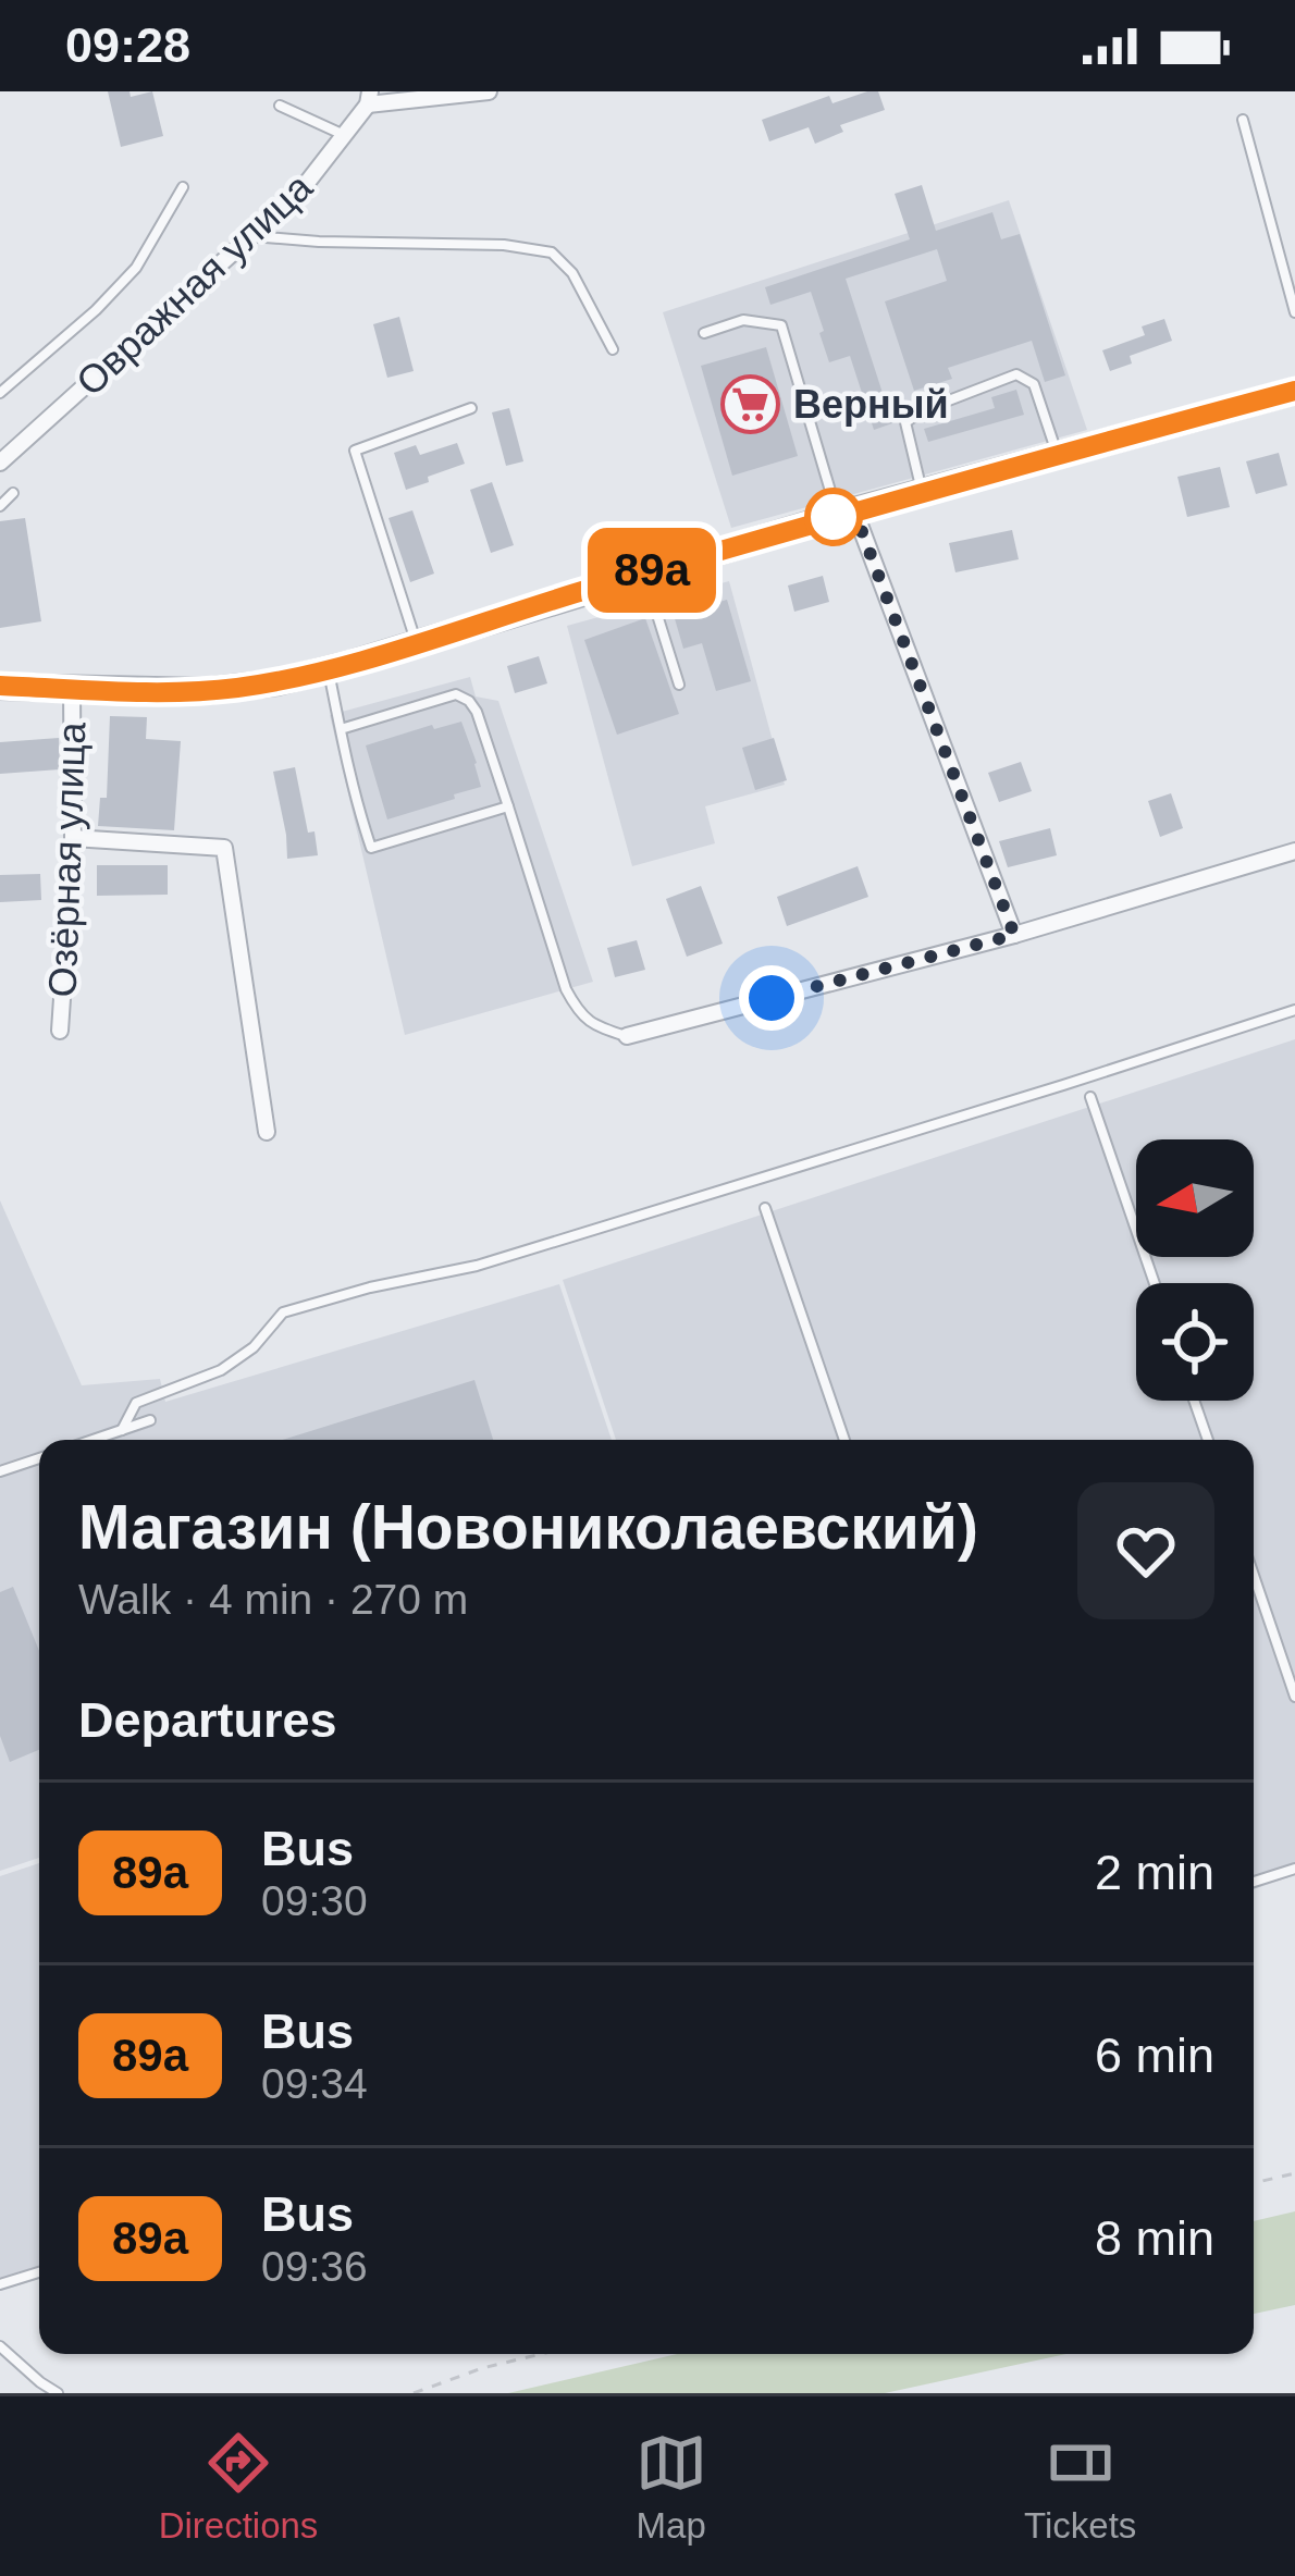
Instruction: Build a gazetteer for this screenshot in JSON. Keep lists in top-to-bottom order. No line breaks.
{"streets":{"street":["Овражная улица","Озёрная улица"]},"places":{"supermarket":["Верный"]},"lines":["bus line 89a"],"north":"left","page":{"status":"09:28","on_map":"89a","heading":[["Магазин (Новониколаевский)","Walk · 4 min · 270 m"],"Departures"],"list":[{"mark":"89a","name":"Bus","note":"09:30","value":"2 min"},{"mark":"89a","name":"Bus","note":"09:34","value":"6 min"},{"mark":"89a","name":"Bus","note":"09:36","value":"8 min"}],"tabs":["Directions","Map","Tickets"]}}
